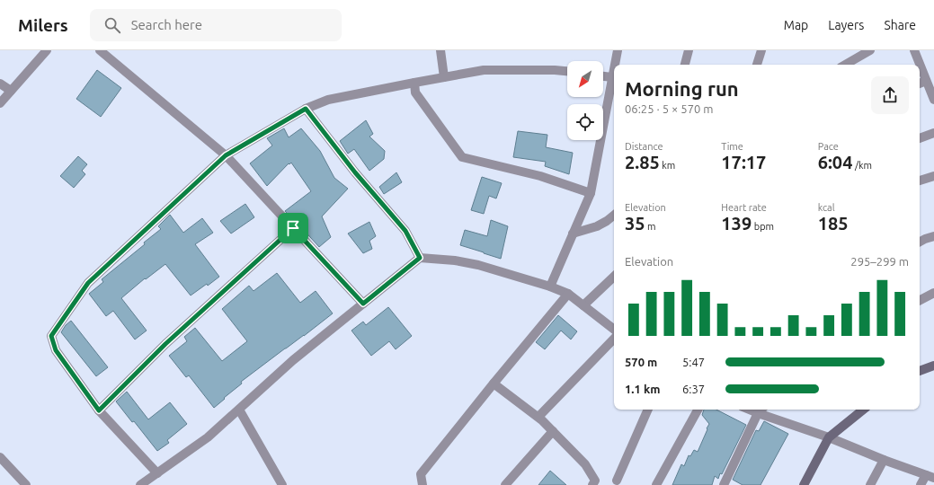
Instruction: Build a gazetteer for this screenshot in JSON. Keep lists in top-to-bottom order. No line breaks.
{"north":"bottom left","page":{"header":"Milers","search":"Search here","nav":["Map","Layers","Share"],"heading":["Morning run","06:25 · 5 × 570 m"],"stats":[["Distance","2.85 km"],["Time","17:17"],["Pace","6:04 /km"],["Elevation","35 m"],["Heart rate","139 bpm"],["kcal","185"]],"chart":["Elevation","295–299 m"],"list":[{"name":"570 m","note":"5:47"},{"name":"1.1 km","note":"6:37"}]}}
